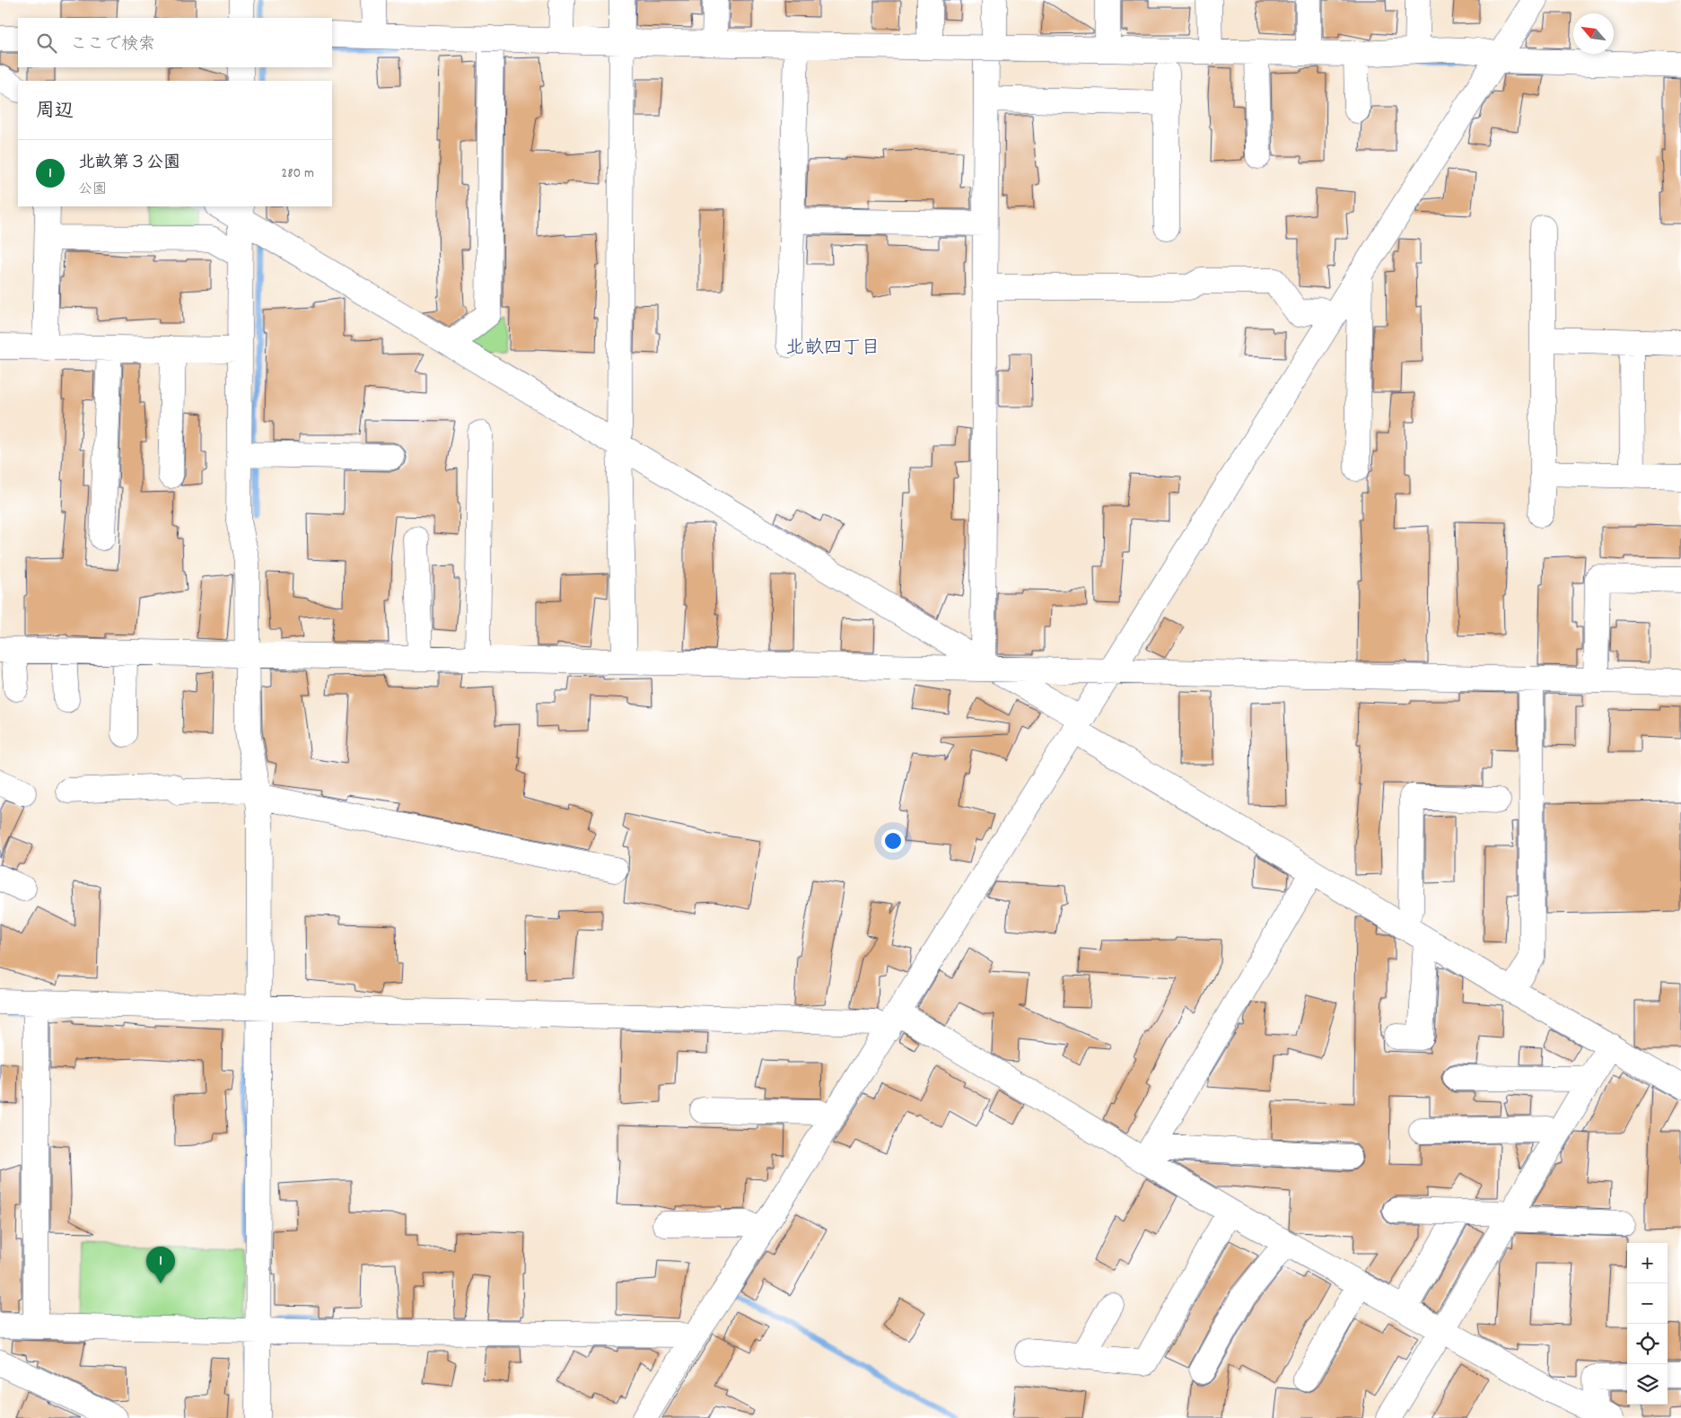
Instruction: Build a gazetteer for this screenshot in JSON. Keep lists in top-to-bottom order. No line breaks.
{"districts":["北畝四丁目"],"north":"top left","page":{"search":"ここで検索","heading":"周辺","list":[{"mark":"1","name":"北畝第３公園","note":"公園","value":"280 m"}],"map_buttons":["+","−"],"pins":"1"}}
